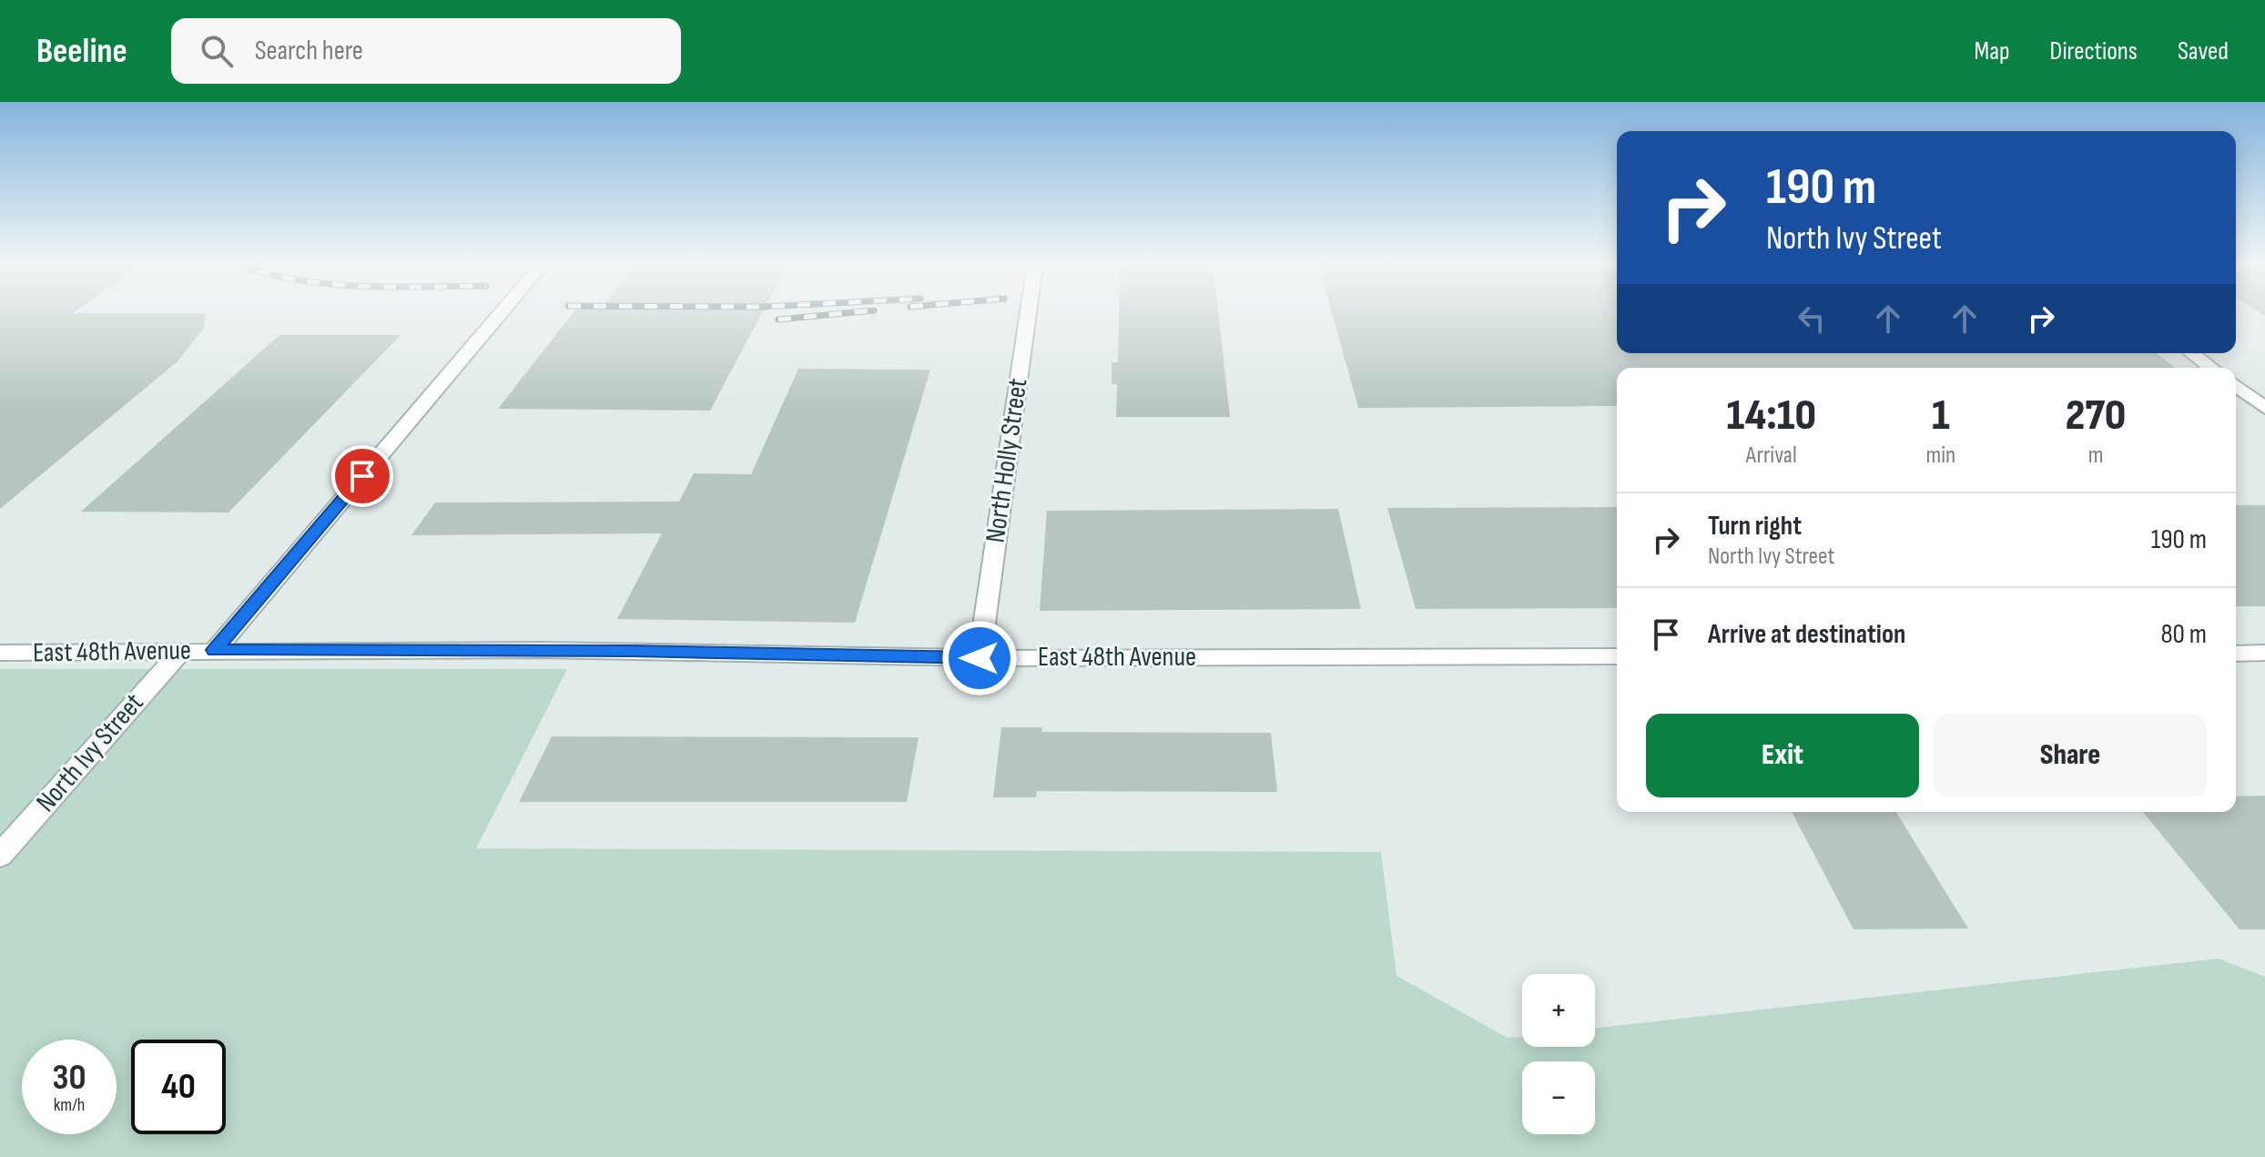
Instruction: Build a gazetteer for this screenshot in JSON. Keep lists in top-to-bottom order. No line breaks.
{"streets":{"street":["North Holly Street","East 48th Avenue","North Ivy Street"]},"crossings":[["North Holly Street","East 48th Avenue"],["East 48th Avenue","North Ivy Street"]],"page":{"header":"Beeline","search":"Search here","nav":["Map","Directions","Saved"],"turn":["190 m","North Ivy Street"],"eta":["14:10","Arrival","1","min","270","m"],"list":[{"name":"Turn right","note":"North Ivy Street","value":"190 m"},{"name":"Arrive at destination","value":"80 m"}],"buttons":["Exit","Share"],"map_buttons":["+","−"],"speed":"30 km/h","limit":"40"}}
